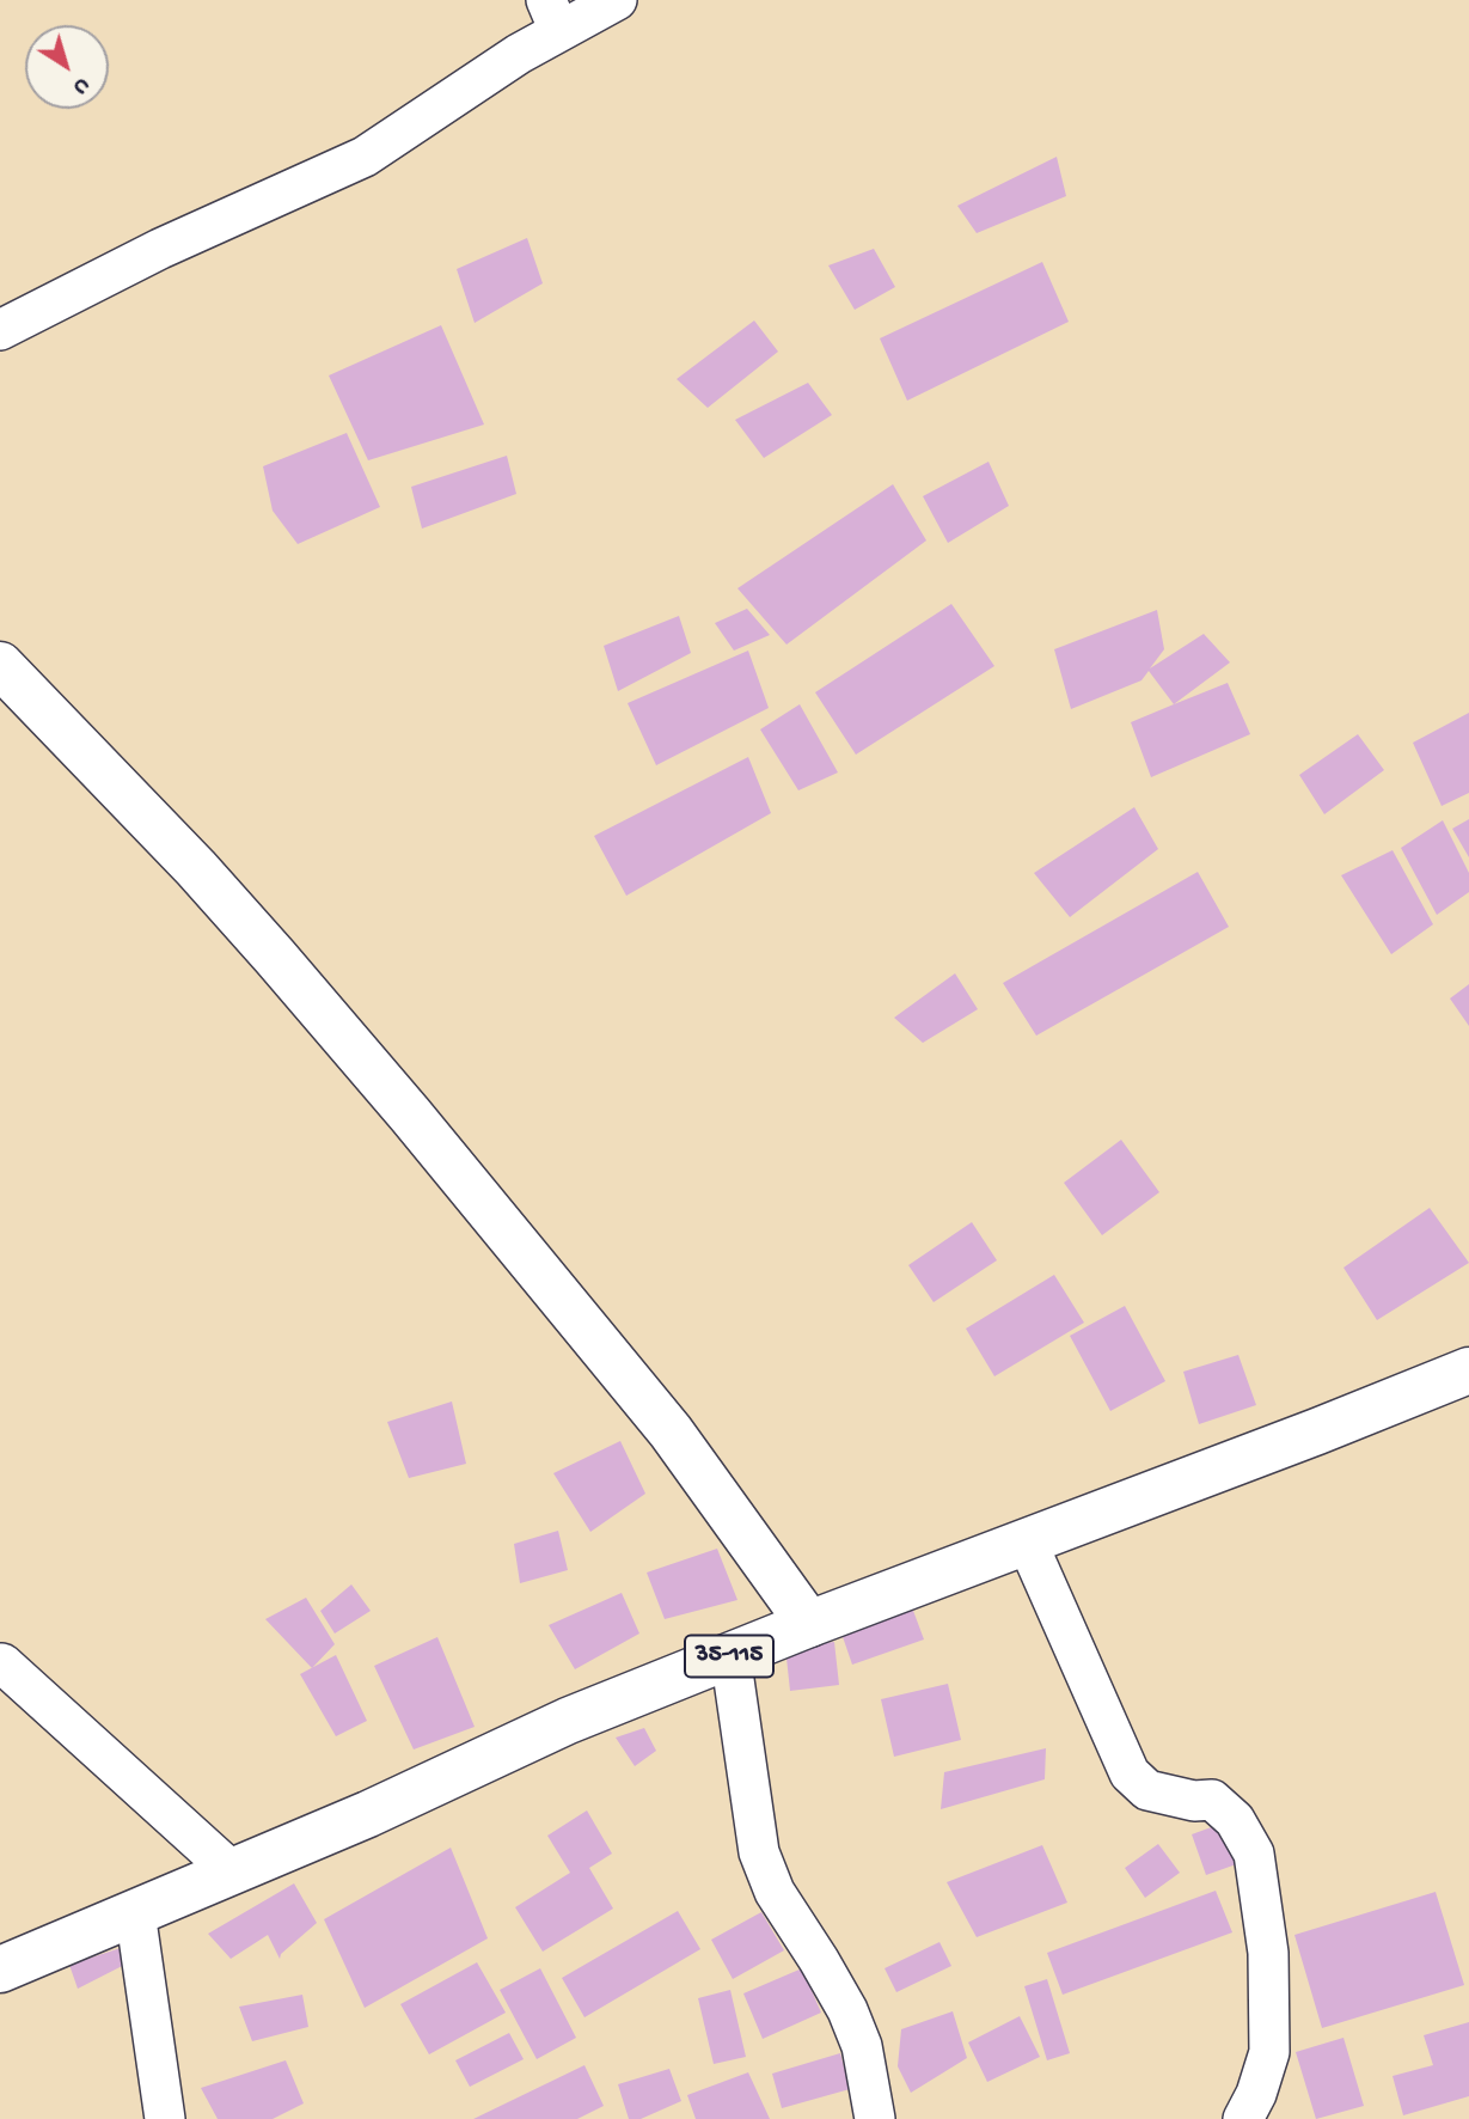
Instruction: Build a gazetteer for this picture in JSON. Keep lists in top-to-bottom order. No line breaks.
{"streets":{"main road":["35-115"]},"north":"bottom right"}
